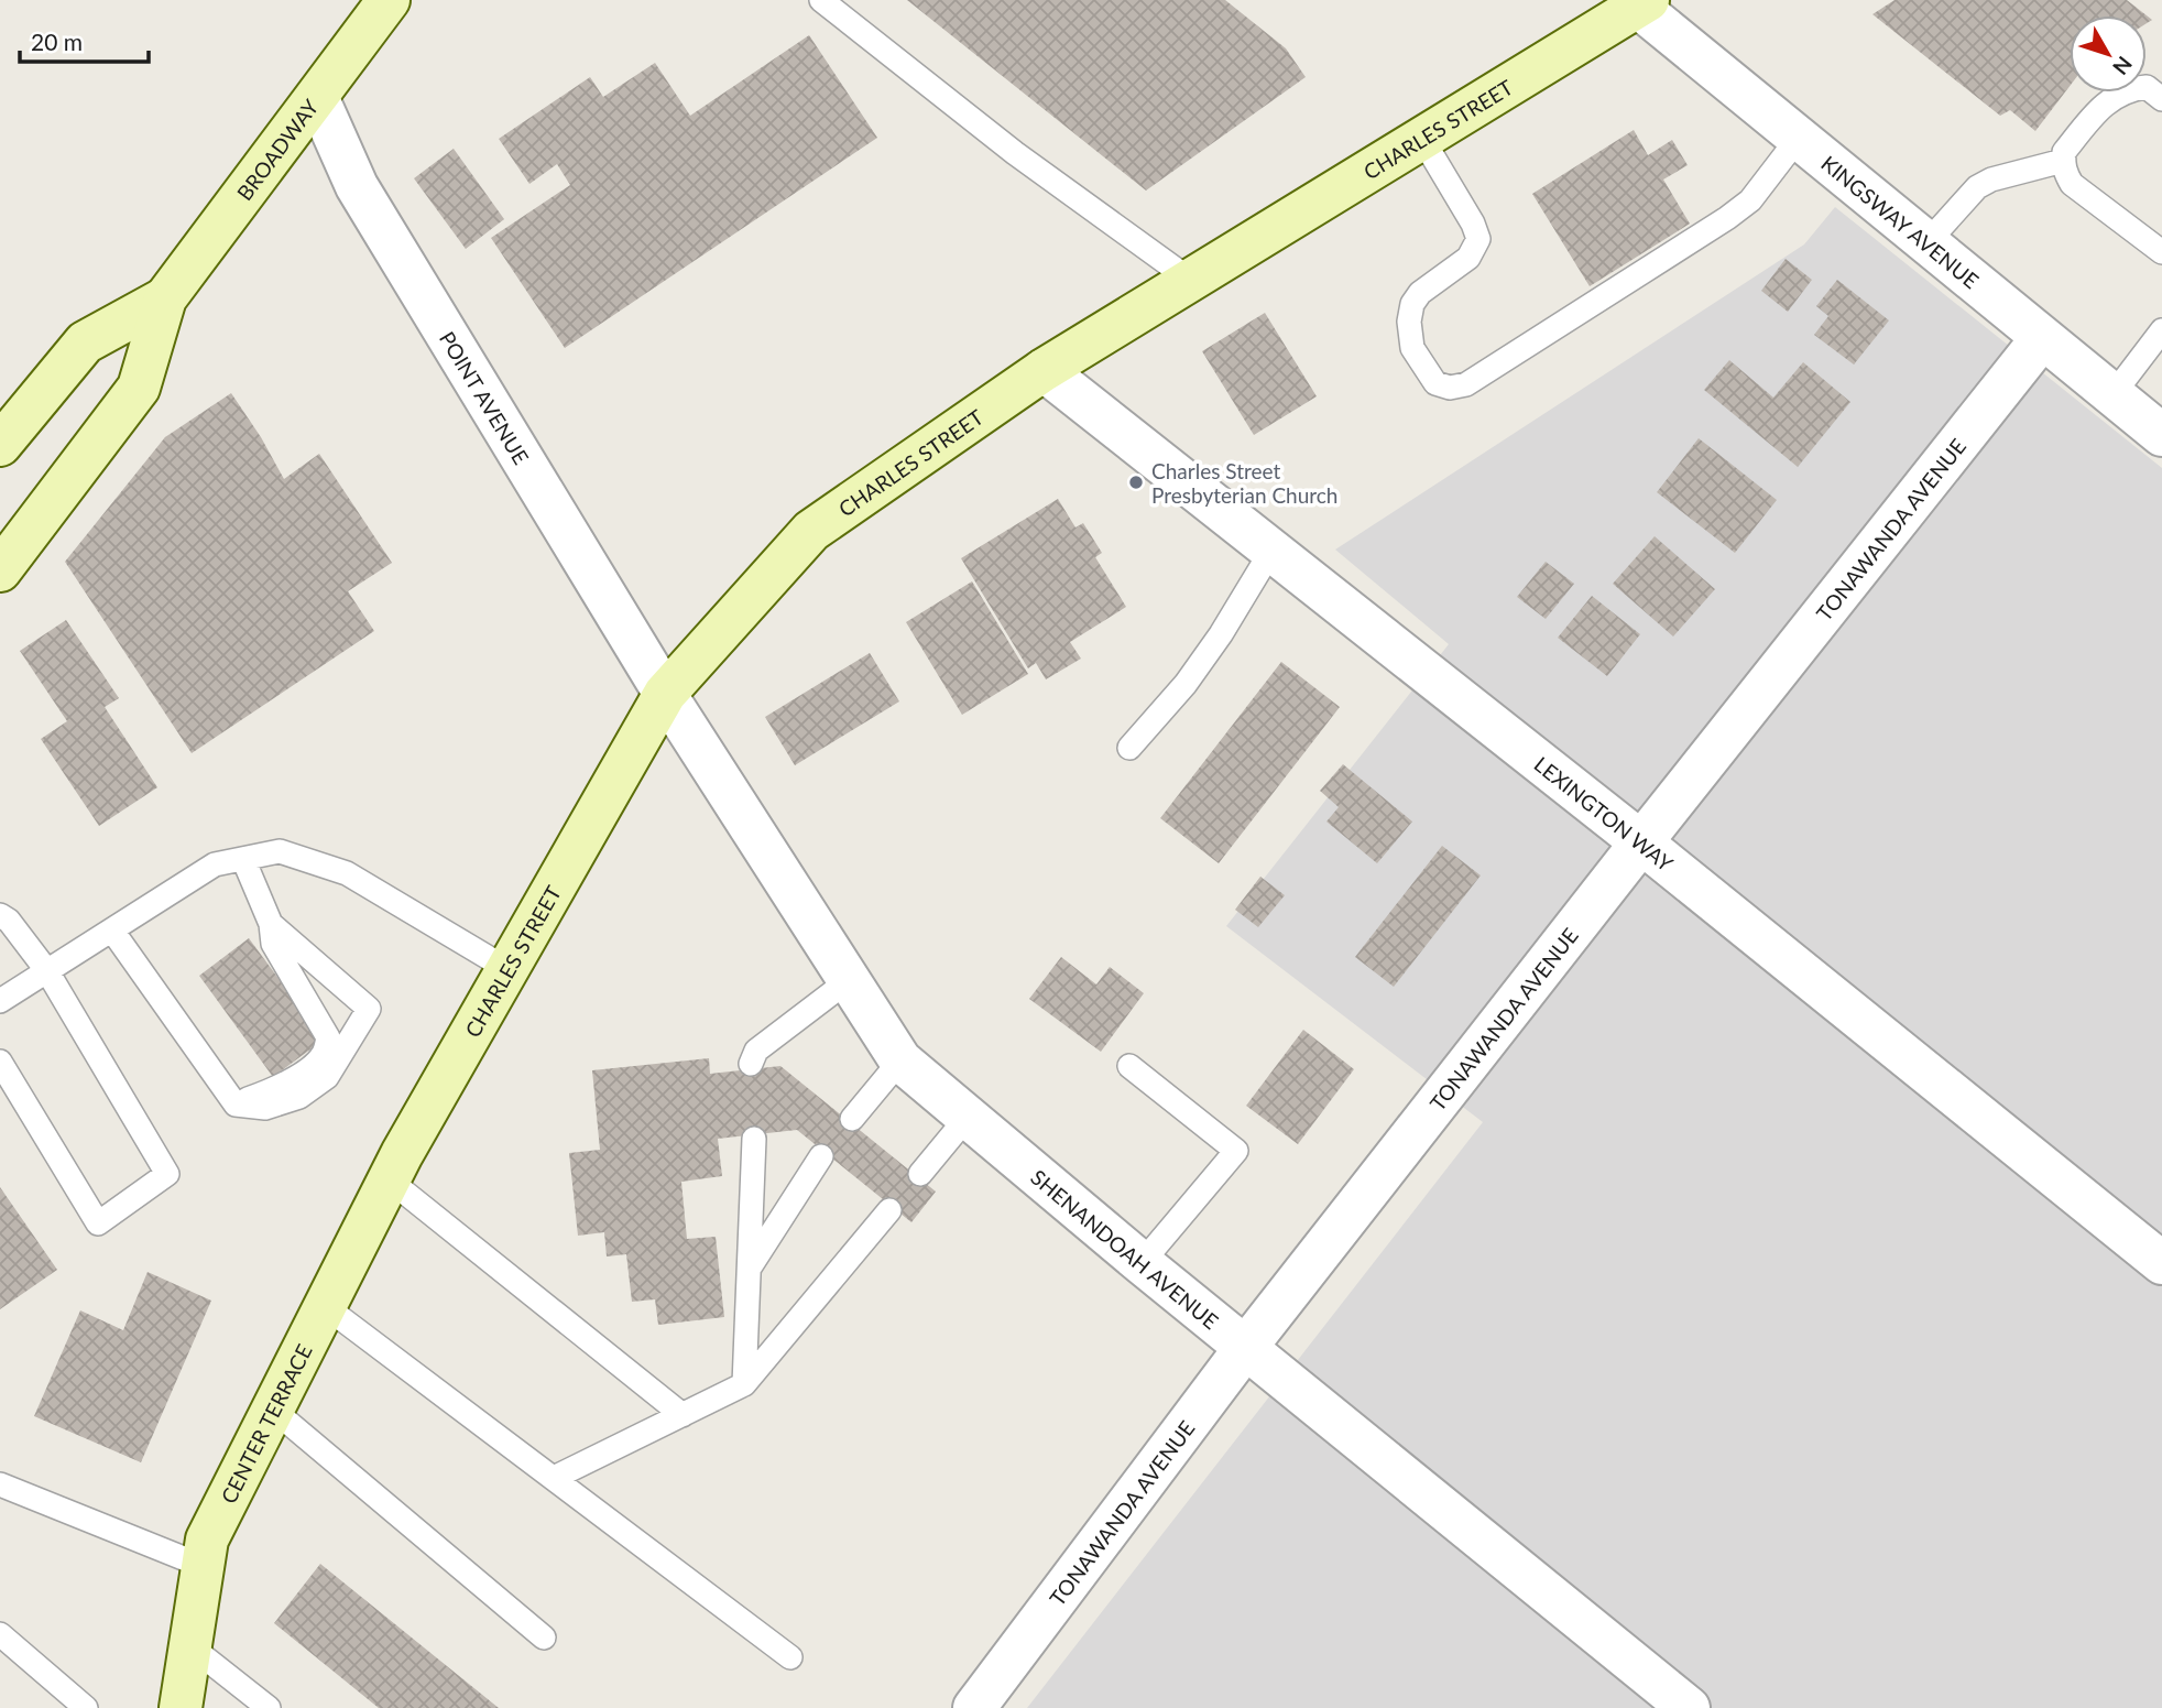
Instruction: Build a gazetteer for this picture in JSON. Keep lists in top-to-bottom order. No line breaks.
{"streets":{"main road":["CHARLES STREET","BROADWAY","CENTER TERRACE"],"street":["KINGSWAY AVENUE","POINT AVENUE","TONAWANDA AVENUE","LEXINGTON WAY","SHENANDOAH AVENUE"]},"crossings":[["CHARLES STREET","KINGSWAY AVENUE"],["CHARLES STREET","POINT AVENUE"],["CHARLES STREET","LEXINGTON WAY"],["CHARLES STREET","SHENANDOAH AVENUE"],["CHARLES STREET","CENTER TERRACE"],["BROADWAY","POINT AVENUE"],["KINGSWAY AVENUE","TONAWANDA AVENUE"],["POINT AVENUE","SHENANDOAH AVENUE"],["TONAWANDA AVENUE","LEXINGTON WAY"],["TONAWANDA AVENUE","SHENANDOAH AVENUE"]],"places":["Charles Street Presbyterian Church"],"scale_bar":"20 m","north":"bottom right"}
